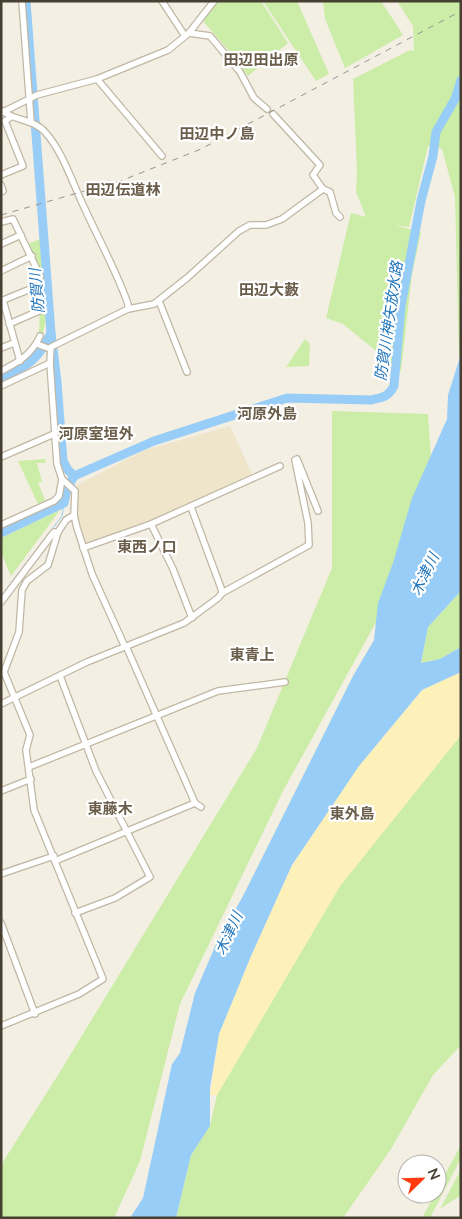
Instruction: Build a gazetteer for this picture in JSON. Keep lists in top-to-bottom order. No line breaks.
{"districts":["田辺田出原","田辺中ノ島","田辺伝道林","田辺大藪","河原外島","河原室垣外","東西ノ口","東青上","東藤木","東外島"],"water":["防賀川","防賀川神矢放水路","木津川"],"north":"top right"}
